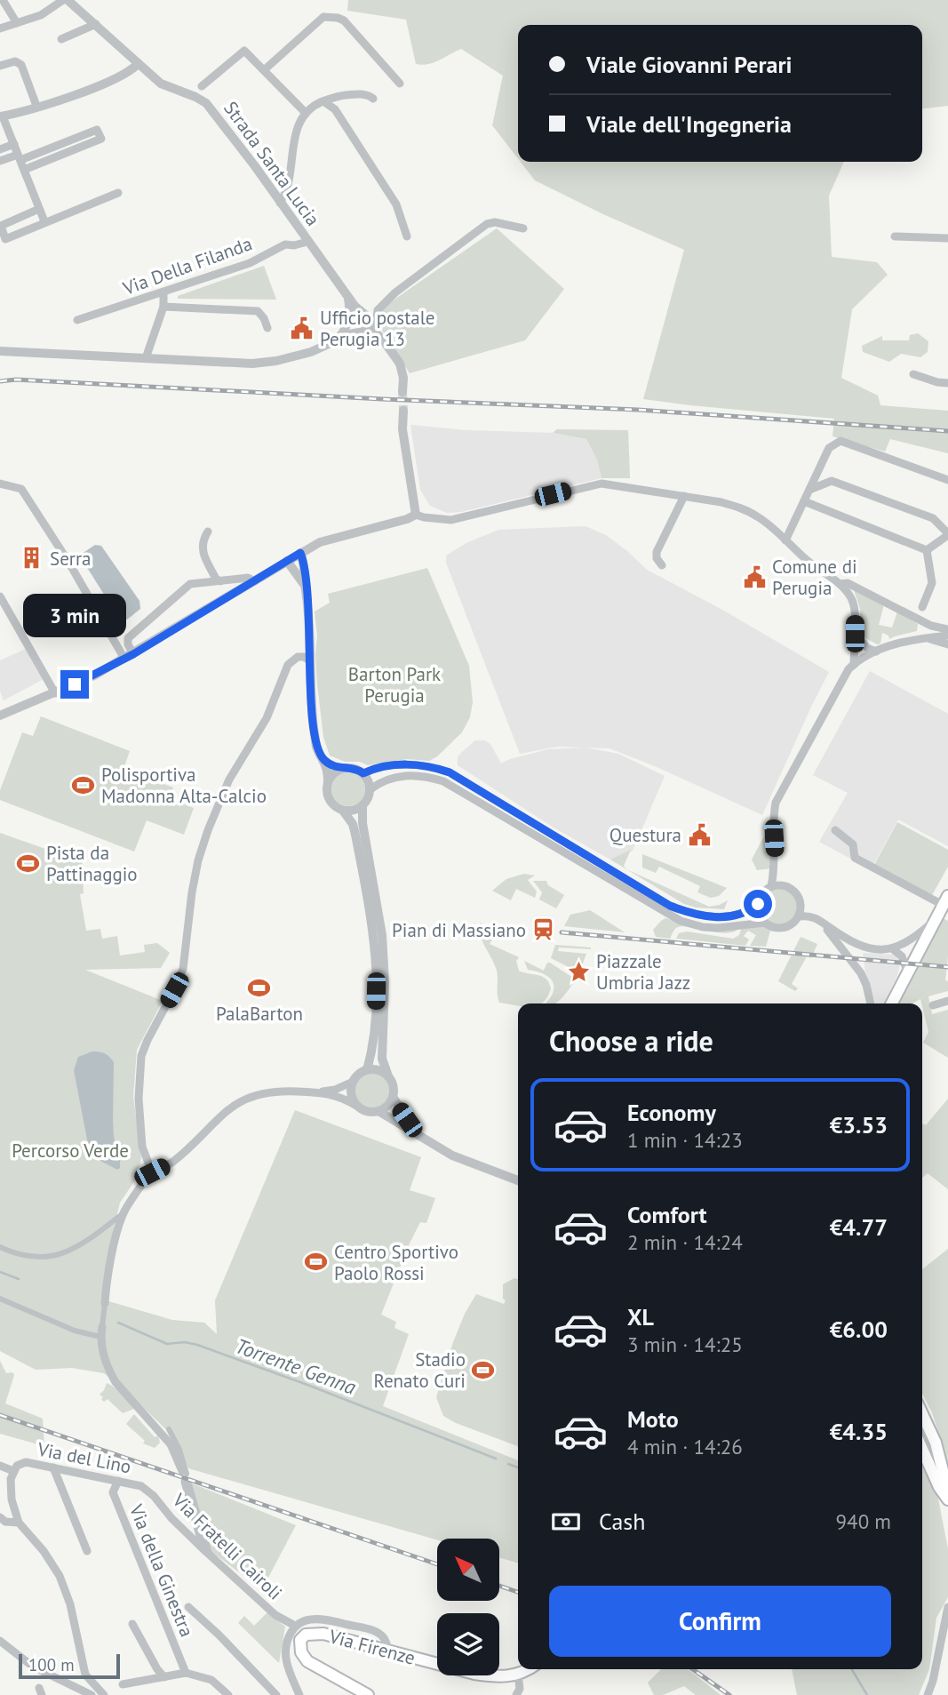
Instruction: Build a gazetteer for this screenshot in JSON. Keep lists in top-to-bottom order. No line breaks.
{"streets":{"main road":["Via Firenze"],"street":["Strada Santa Lucia","Via Della Filanda","Via del Lino","Via Fratelli Cairoli","Via della Ginestra"]},"crossings":[["Strada Santa Lucia","Via Della Filanda"],["Via del Lino","Via Fratelli Cairoli"],["Via del Lino","Via della Ginestra"]],"water":["Torrente Genna"],"parks":["Barton Park Perugia","Percorso Verde"],"places":{"public building":["Ufficio postale Perugia 13","Comune di Perugia","Questura"],"building":["Serra"],"sports":["Polisportiva Madonna Alta-Calcio","Pista da Pattinaggio","PalaBarton","Centro Sportivo Paolo Rossi","Stadio Renato Curi"],"station":["Pian di Massiano"],"place":["Piazzale Umbria Jazz"]},"scale_bar":"100 m","north":"top left","page":{"banner":["Viale Giovanni Perari","Viale dell'Ingegneria"],"bubble":"3 min","heading":"Choose a ride","list":[{"name":"Economy","note":"1 min · 14:23","value":"€3.53"},{"name":"Comfort","note":"2 min · 14:24","value":"€4.77"},{"name":"XL","note":"3 min · 14:25","value":"€6.00"},{"name":"Moto","note":"4 min · 14:26","value":"€4.35"}],"pay":["Cash","940 m"],"buttons":"Confirm","scale":"100 m"}}
